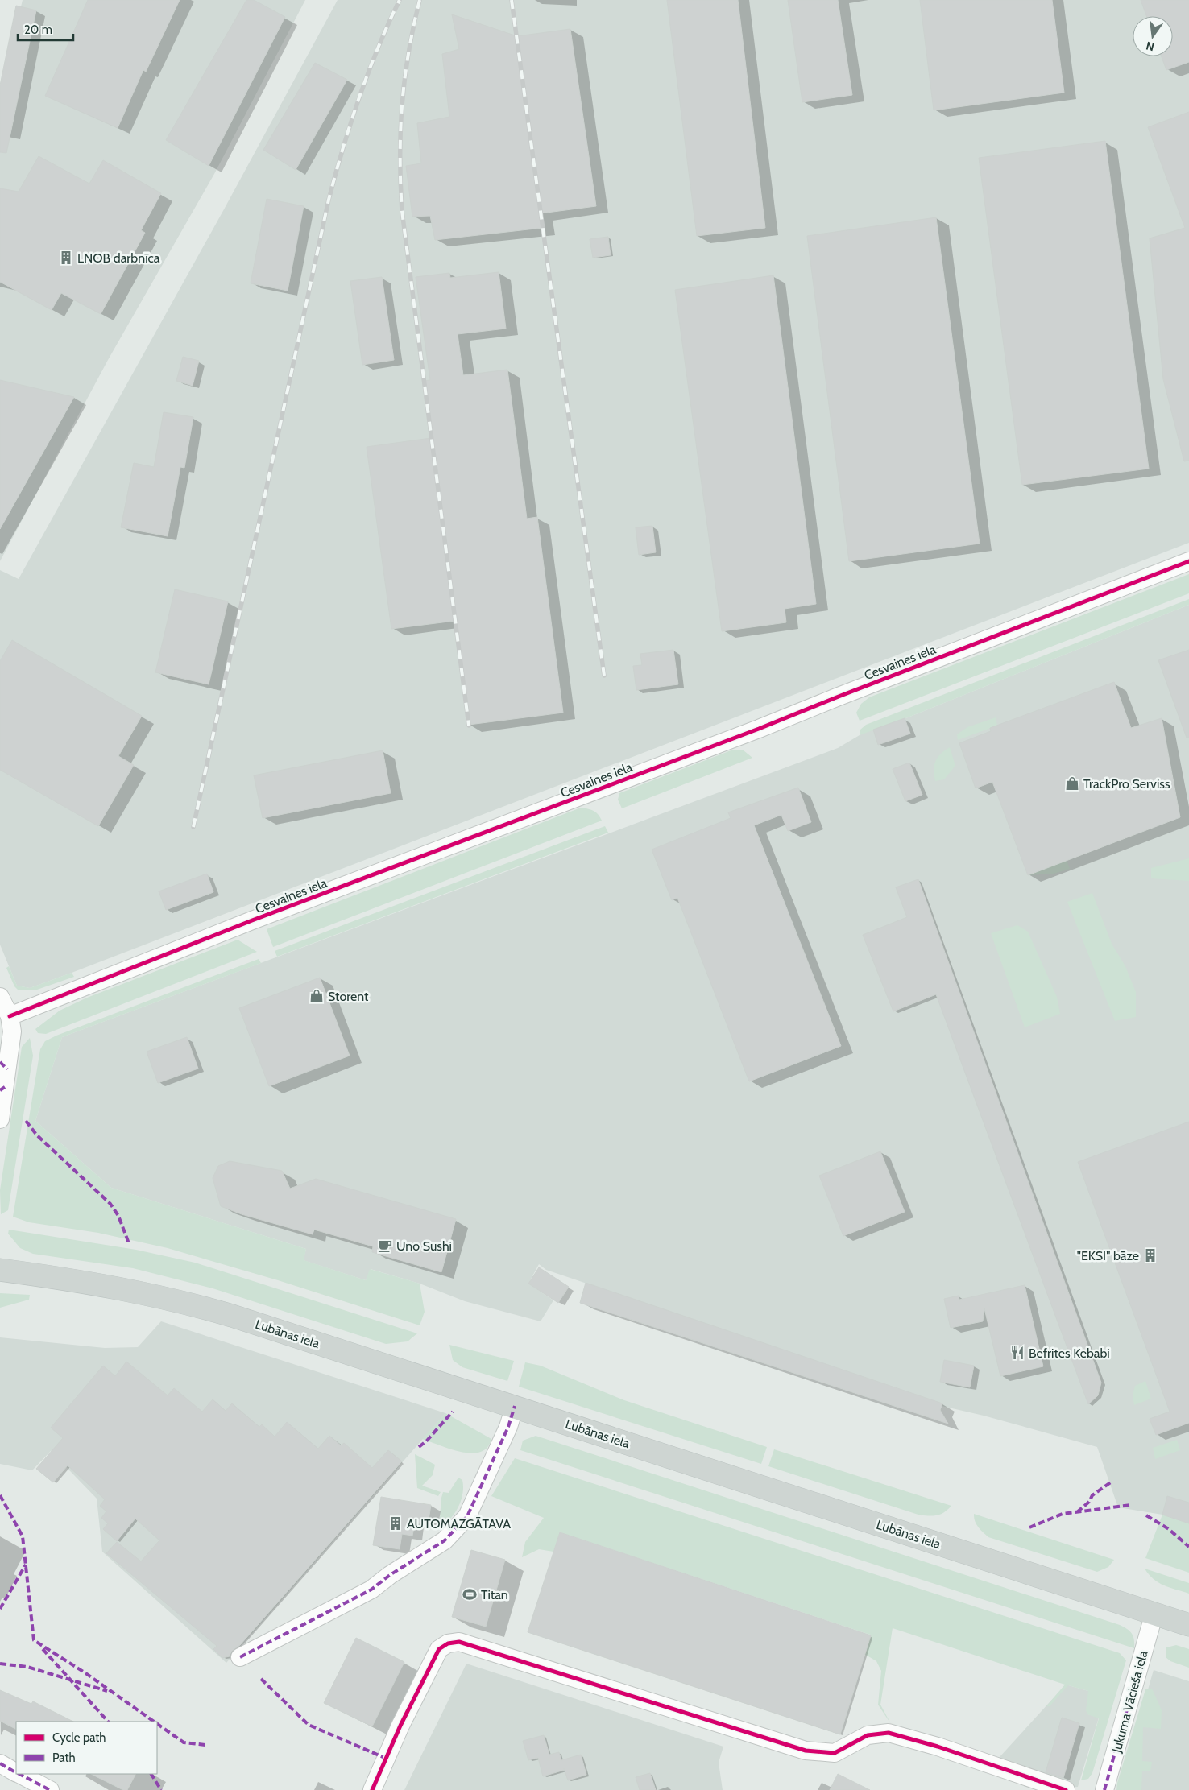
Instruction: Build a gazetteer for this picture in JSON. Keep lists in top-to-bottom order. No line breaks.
{"streets":{"main road":["Lubānas iela"],"street":["Cesvaines iela","Jukuma Vācieša iela"]},"crossings":[["Lubānas iela","Jukuma Vācieša iela"]],"places":{"building":["LNOB darbnīca","\"EKSI\" bāze","AUTOMAZGĀTAVA"],"shop":["TrackPro Serviss","Storent"],"cafe":["Uno Sushi"],"restaurant":["Befrites Kebabi"],"sports":["Titan"]},"legend":["Cycle path","Path"],"scale_bar":"20 m","north":"bottom"}
